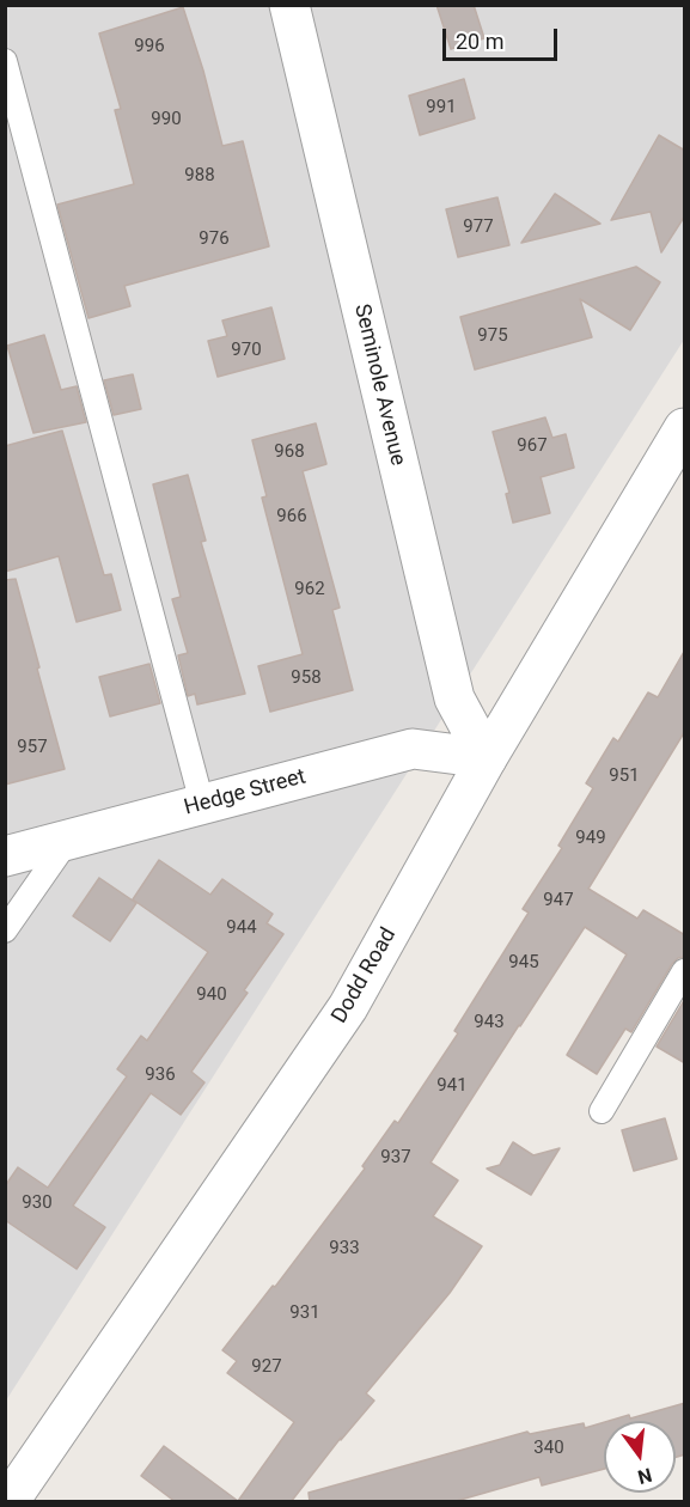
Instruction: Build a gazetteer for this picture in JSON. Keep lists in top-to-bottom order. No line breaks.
{"streets":{"street":["Seminole Avenue","Hedge Street","Dodd Road"]},"crossings":[["Seminole Avenue","Hedge Street"],["Seminole Avenue","Dodd Road"],["Hedge Street","Dodd Road"]],"house_numbers":["996","991","990","988","977","976","975","970","967","968","966","962","958","957","951","949","947","944","945","940","943","936","941","937","930","933","931","927","340"],"scale_bar":"20 m","north":"bottom"}
